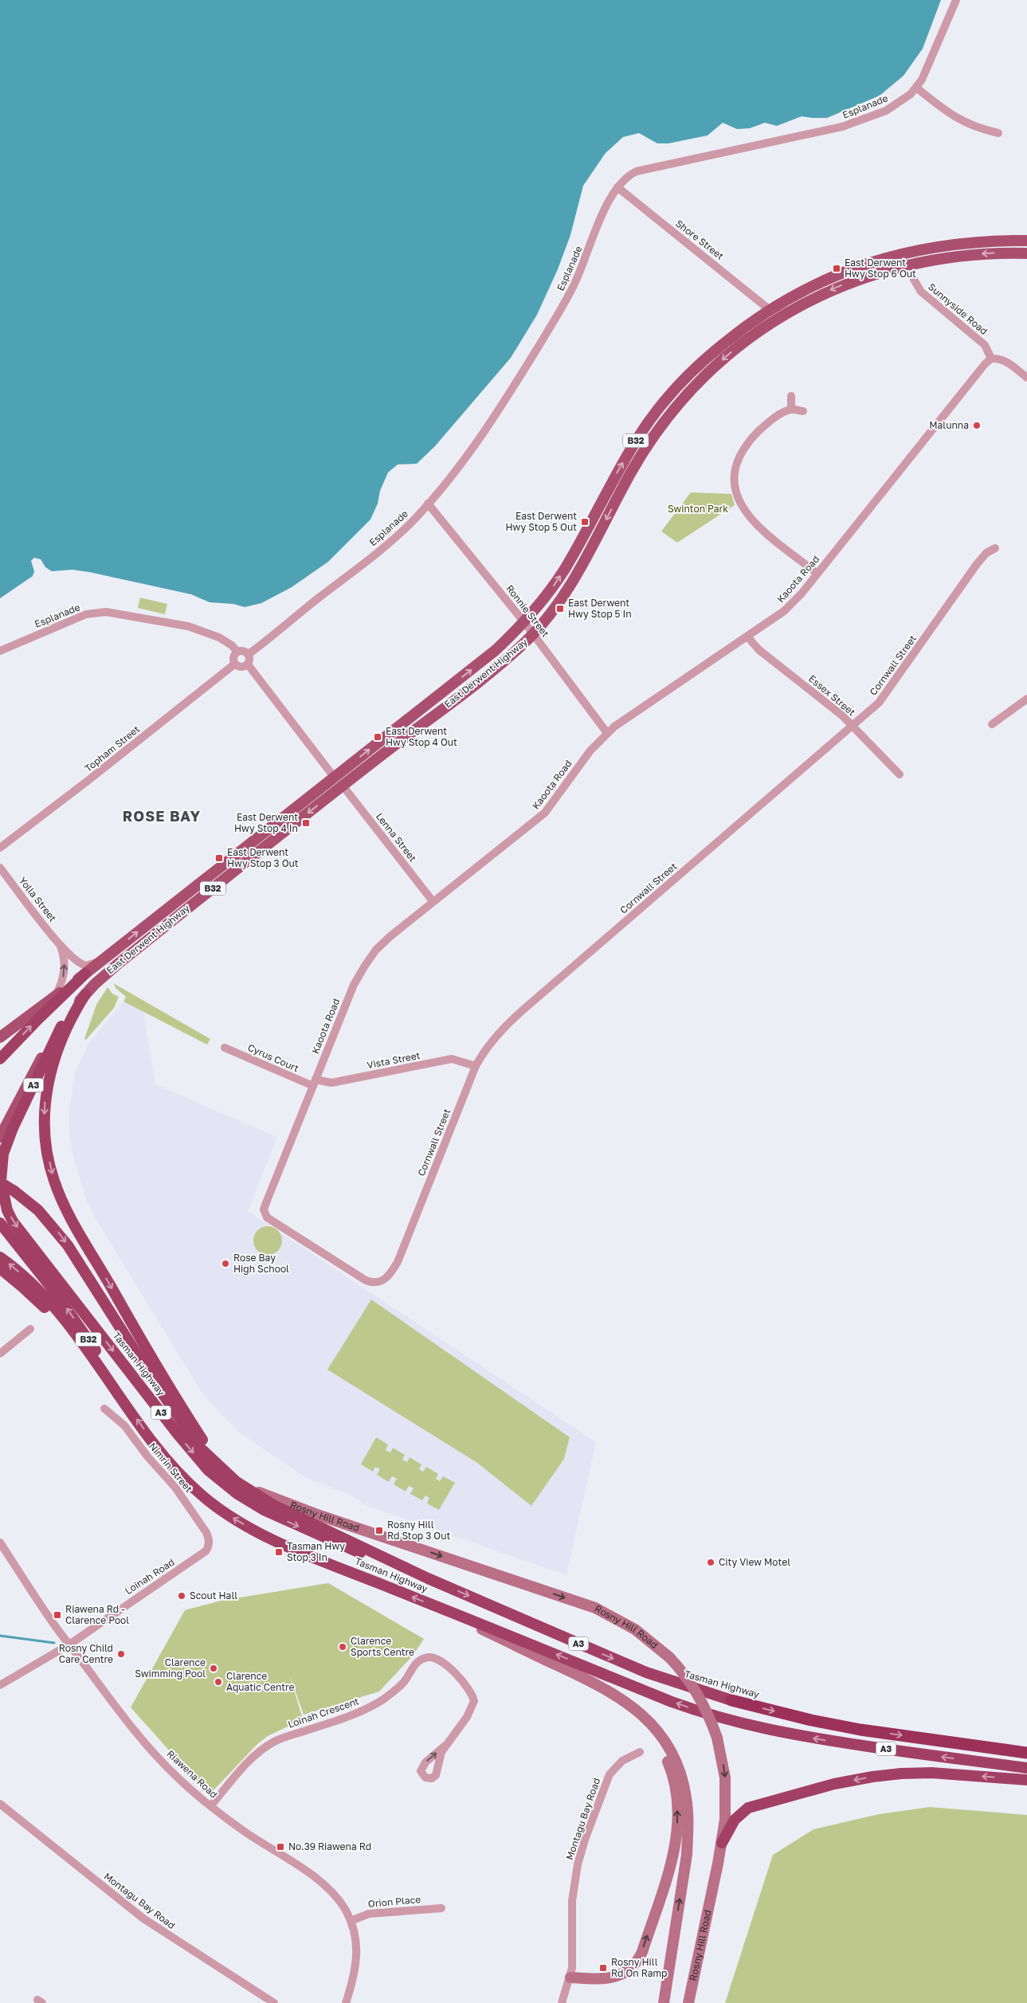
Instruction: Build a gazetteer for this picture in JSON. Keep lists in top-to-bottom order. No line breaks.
{"streets":{"highway":["B32","A3","Tasman Highway"],"main road":["East Derwent Highway","Rosny Hill Road"],"street":["Esplanade","Shore Street","Sunnyside Road","Kaoota Road","Ronnie Street","Cornwall Street","Essex Street","Topham Street","Lenna Street","Yolla Street","Cyrus Court","Vista Street","Nimrin Street","Loinah Road","Loinah Crescent","Riawena Road","Montagu Bay Road","Orion Place"]},"crossings":[["Esplanade","Shore Street"],["Esplanade","Ronnie Street"],["Esplanade","Topham Street"],["Shore Street","East Derwent Highway"],["Sunnyside Road","Kaoota Road"],["B32","East Derwent Highway"],["B32","Tasman Highway"],["Kaoota Road","Ronnie Street"],["Kaoota Road","Cornwall Street"],["Kaoota Road","Essex Street"],["Kaoota Road","Lenna Street"],["Kaoota Road","Cyrus Court"],["Kaoota Road","Vista Street"],["Ronnie Street","East Derwent Highway"],["Cornwall Street","Essex Street"],["Cornwall Street","Vista Street"],["East Derwent Highway","Lenna Street"],["East Derwent Highway","Yolla Street"],["East Derwent Highway","A3"],["Cyrus Court","Vista Street"],["A3","Tasman Highway"],["Tasman Highway","Rosny Hill Road"],["Nimrin Street","Loinah Road"],["Loinah Road","Riawena Road"],["Loinah Crescent","Riawena Road"],["Riawena Road","Orion Place"]],"one_way":["Rosny Hill Road"],"districts":["ROSE BAY"],"parks":["Swinton Park"],"places":{"transit":["East Derwent Hwy Stop 6 Out","East Derwent Hwy Stop 5 Out","East Derwent Hwy Stop 5 In","East Derwent Hwy Stop 4 Out","East Derwent Hwy Stop 4 In","East Derwent Hwy Stop 3 Out","Rosny Hill Rd Stop 3 Out","Tasman Hwy Stop 3 In","Riawena Rd - Clarence Pool","No.39 Riawena Rd","Rosny Hill Rd On Ramp"],"other":["Malunna","Rose Bay High School","City View Motel","Scout Hall","Clarence Sports Centre","Rosny Child Care Centre","Clarence Swimming Pool","Clarence Aquatic Centre"]}}
